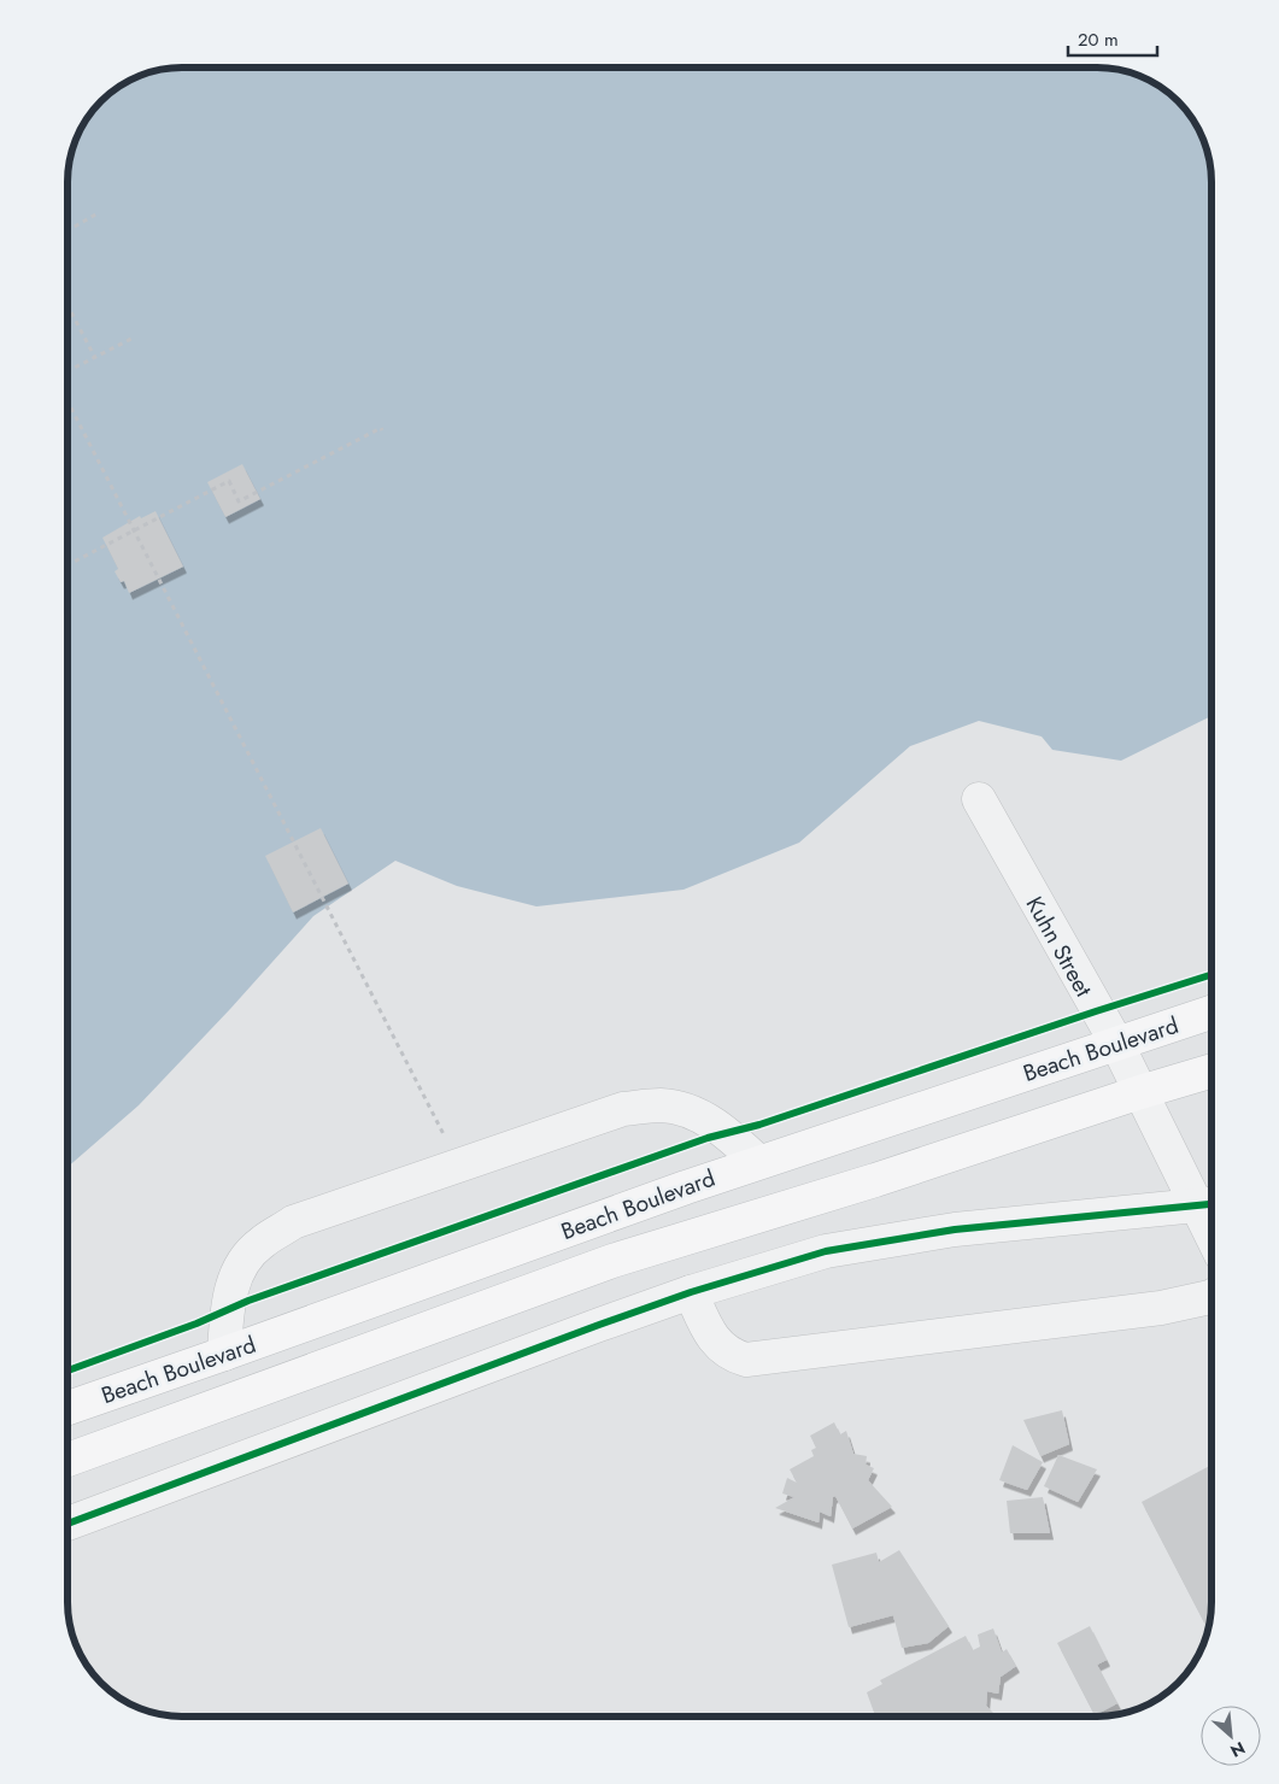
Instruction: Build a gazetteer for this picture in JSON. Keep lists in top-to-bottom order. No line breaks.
{"streets":{"main road":["Beach Boulevard"],"street":["Kuhn Street"]},"crossings":[["Kuhn Street","Beach Boulevard"]],"scale_bar":"20 m","north":"bottom right"}
